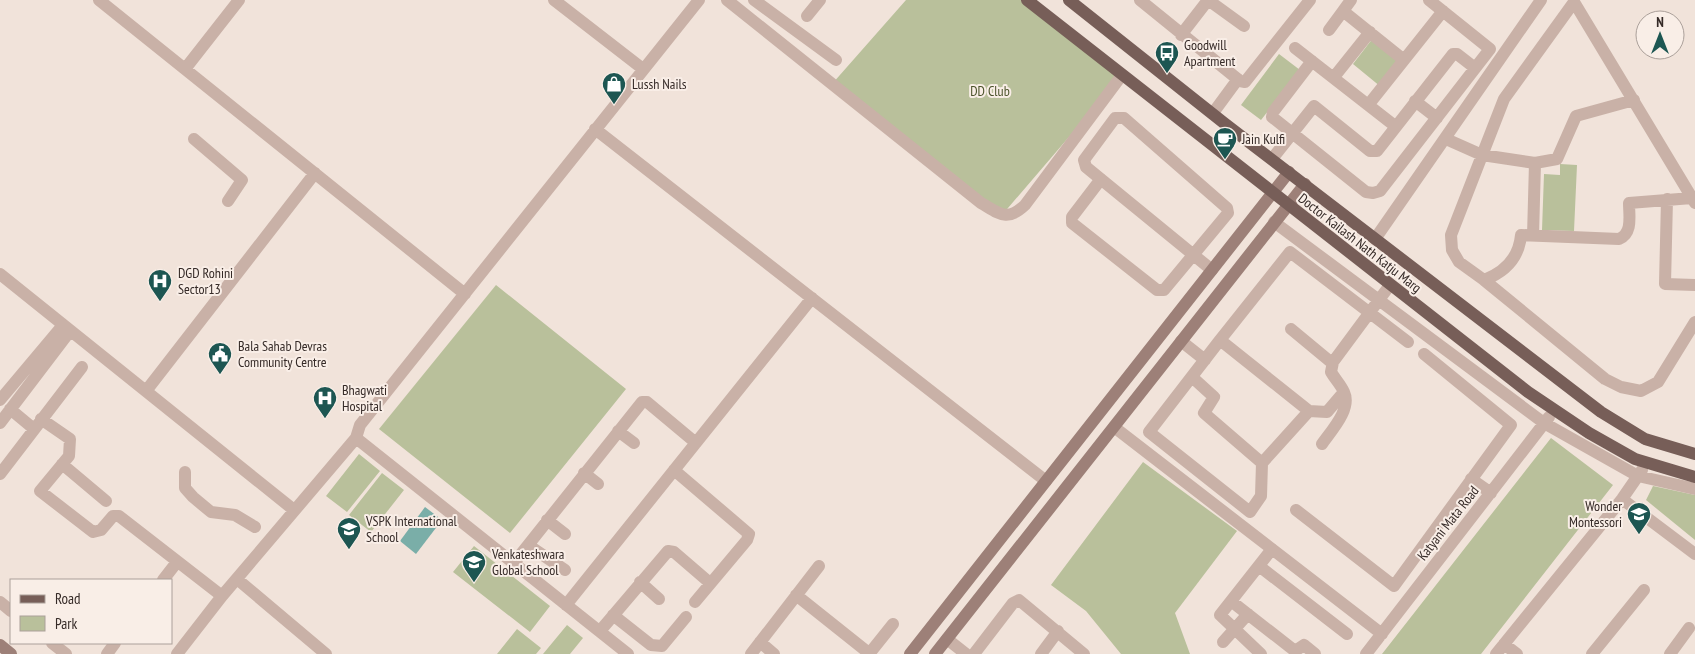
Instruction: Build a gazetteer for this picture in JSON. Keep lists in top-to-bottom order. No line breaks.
{"streets":{"main road":["Doctor Kailash Nath Katju Marg"],"street":["Katyani Mata Road"]},"crossings":[["Doctor Kailash Nath Katju Marg","Katyani Mata Road"]],"parks":["DD Club"],"places":{"bus stop":["Goodwill Apartment"],"shop":["Lussh Nails"],"cafe":["Jain Kulfi"],"hospital":["DGD Rohini Sector13","Bhagwati Hospital"],"public building":["Bala Sahab Devras Community Centre"],"school or university":["Wonder Montessori","VSPK International School","Venkateshwara Global School"]},"legend":["Road","Park"],"north":"top"}
